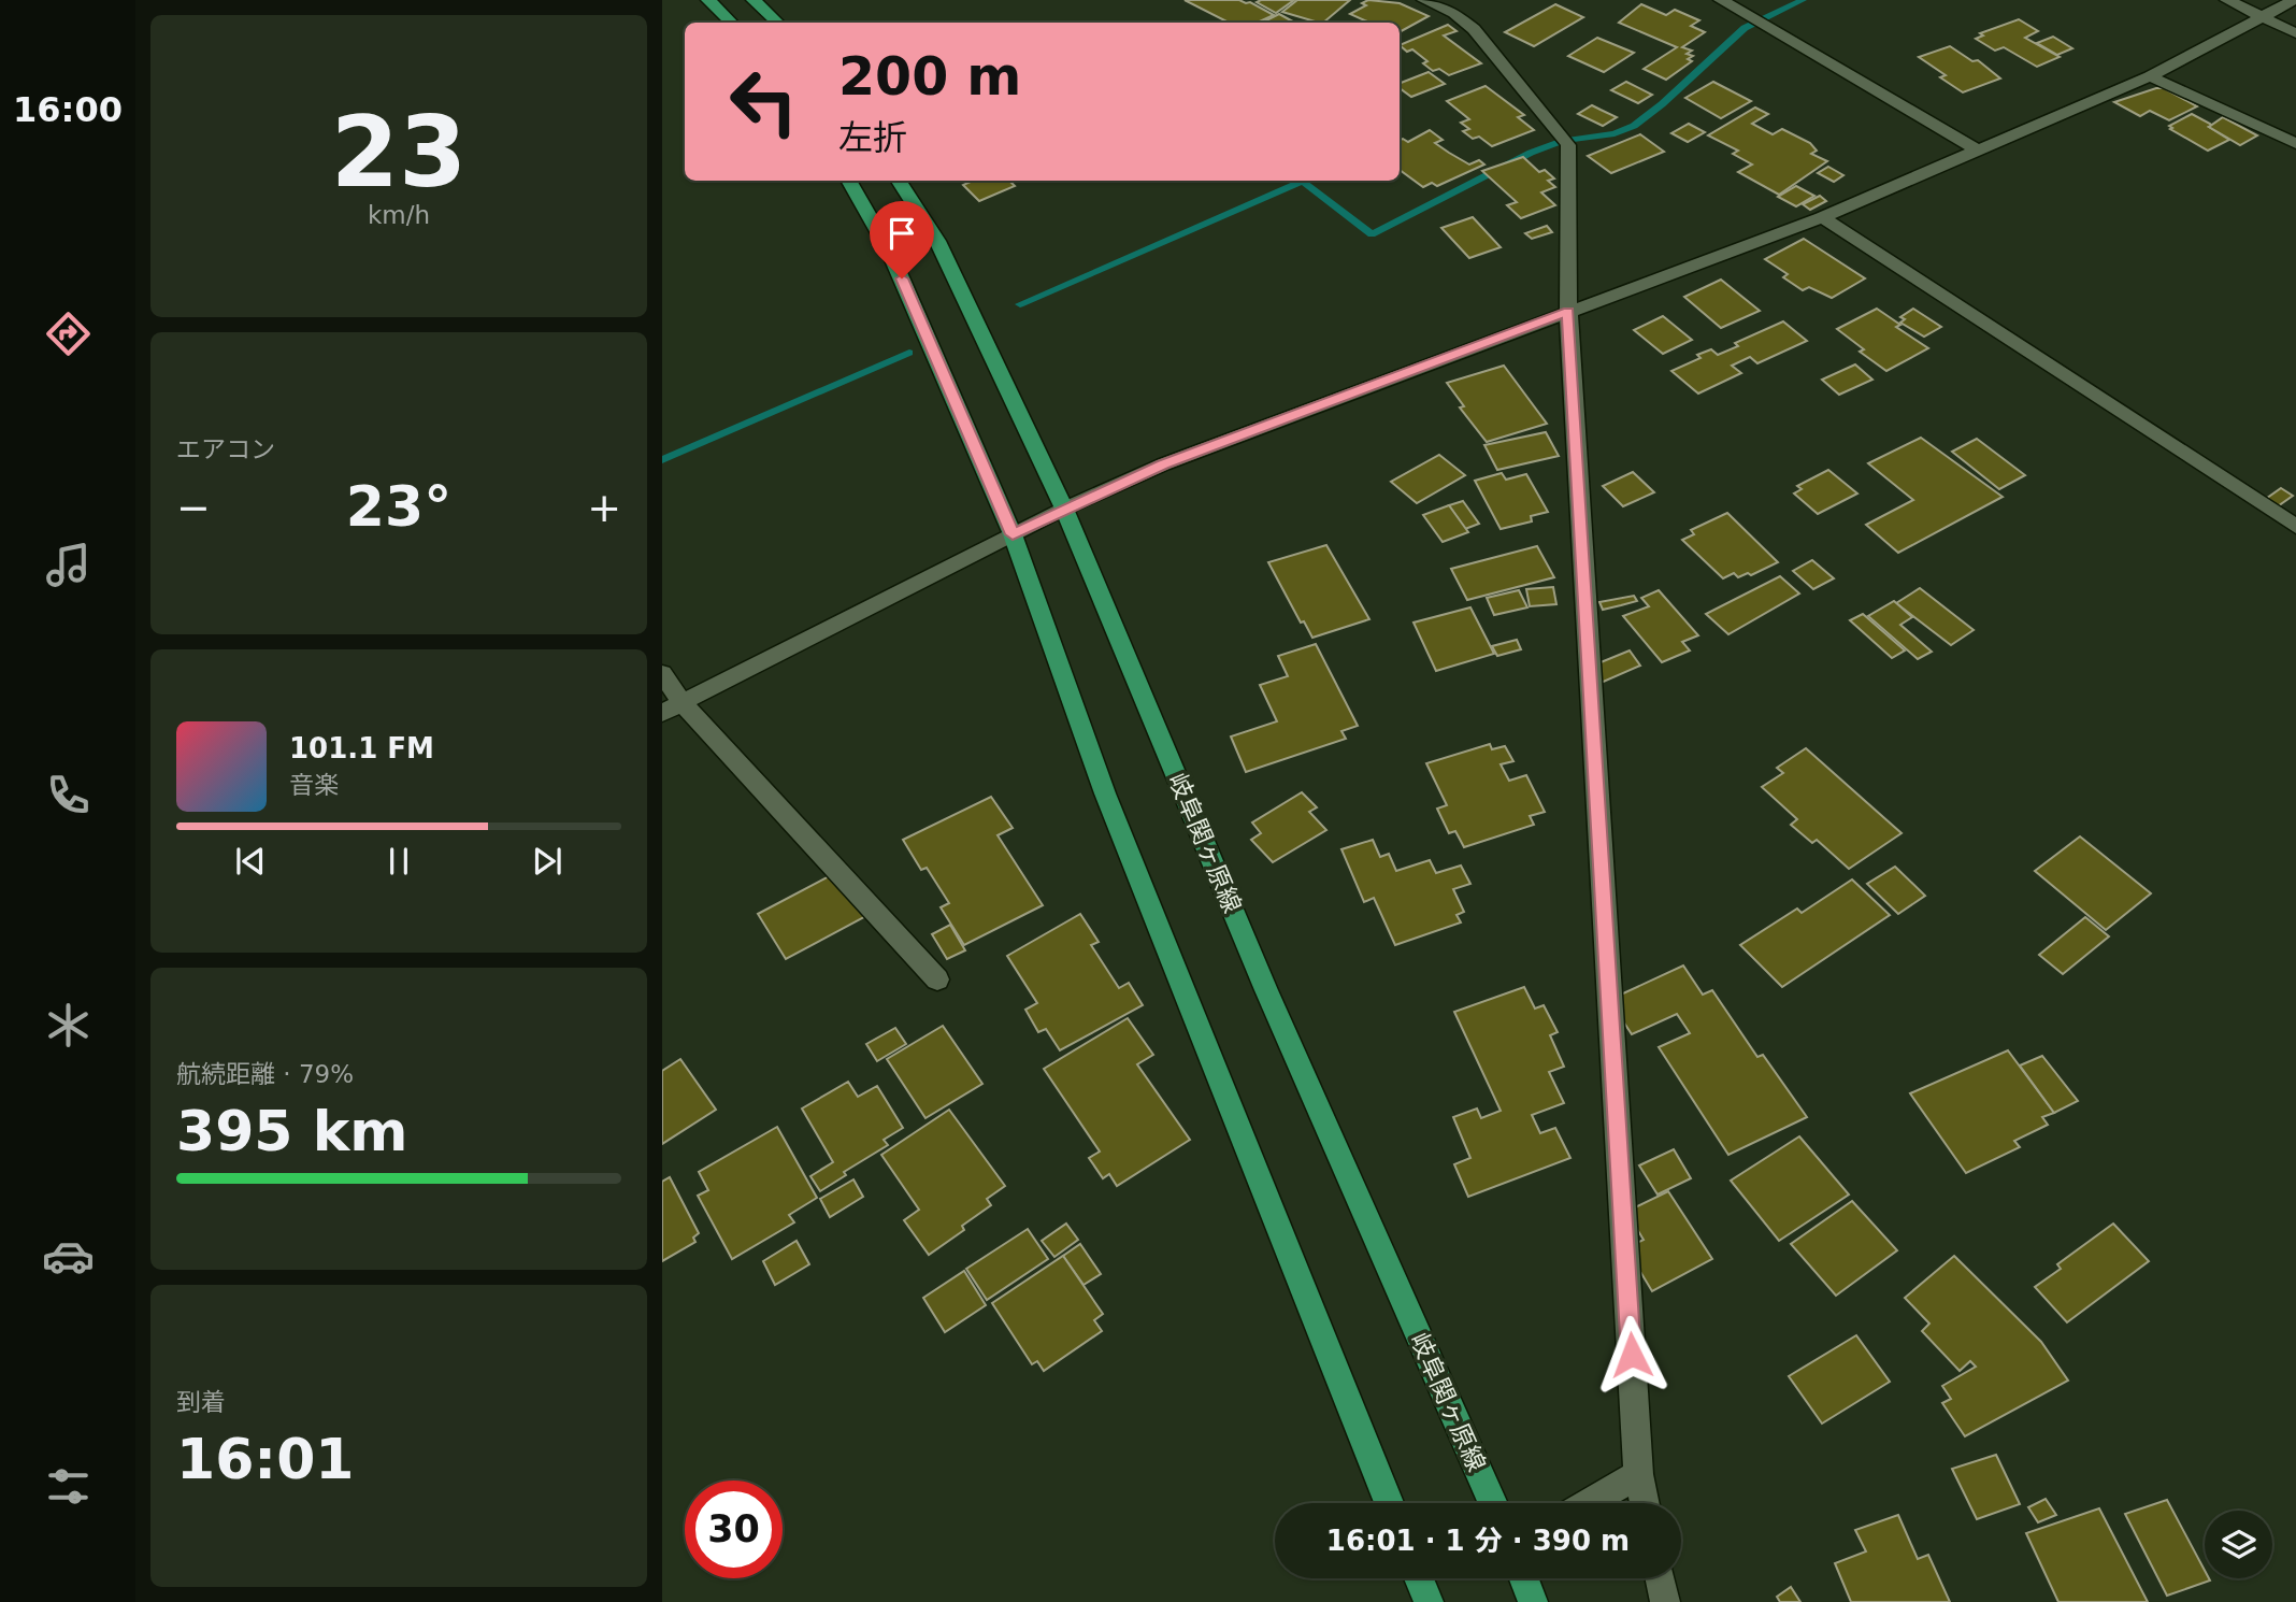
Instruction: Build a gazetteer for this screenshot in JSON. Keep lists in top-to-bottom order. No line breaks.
{"streets":{"main road":["岐阜関ヶ原線"]},"page":{"tabs":"16:00","tile":[["23","km/h"],"エアコン",["航続距離 · 79%","395 km"],["到着","16:01"]],"turn":["200 m","左折"],"heat":["−","23°","+"],"song":["101.1 FM","音楽"],"limit":"30","trip":"16:01 · 1 分 · 390 m"}}
